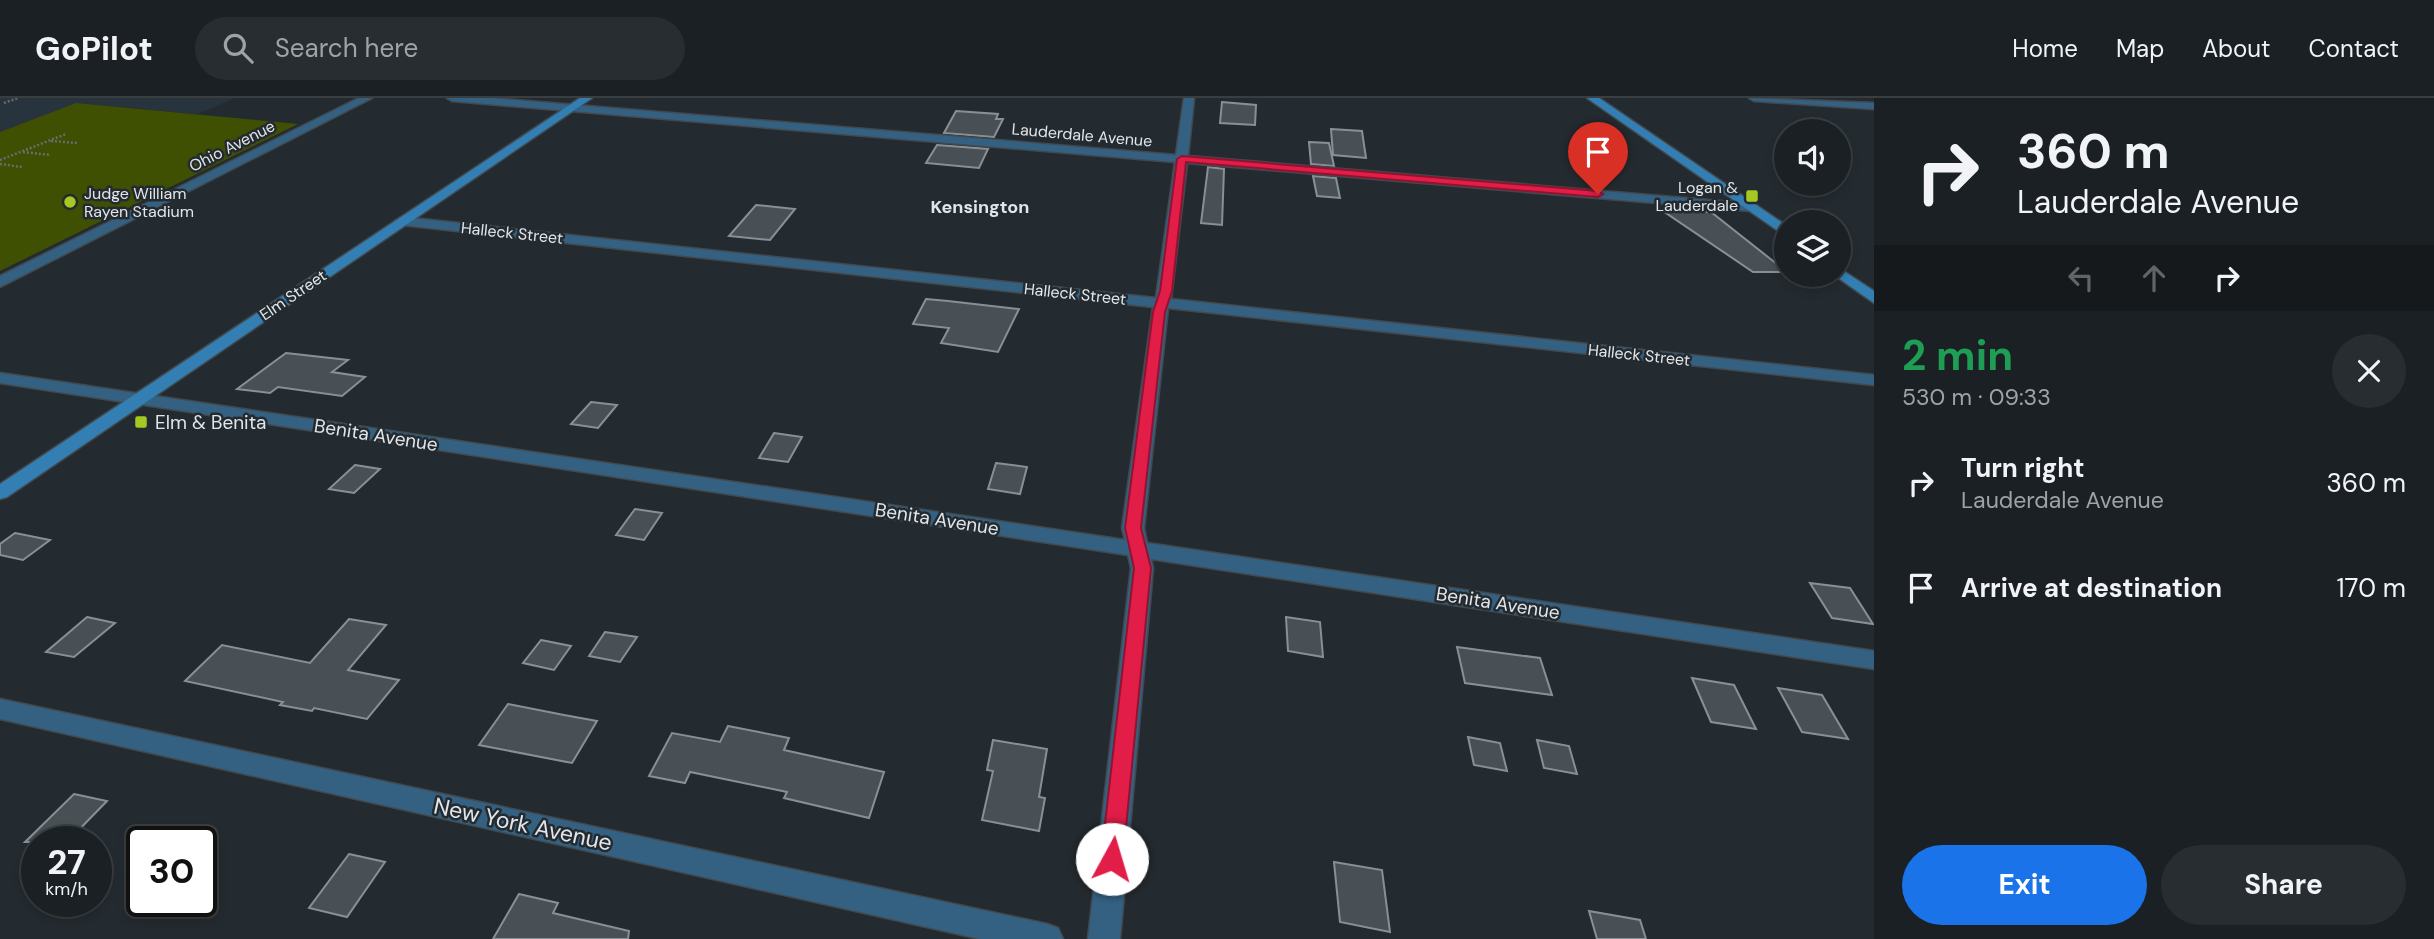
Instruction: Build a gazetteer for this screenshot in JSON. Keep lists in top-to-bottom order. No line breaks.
{"streets":{"street":["Lauderdale Avenue","Ohio Avenue","Halleck Street","Elm Street","Benita Avenue","New York Avenue"]},"crossings":[["Lauderdale Avenue","Elm Street"],["Halleck Street","Elm Street"],["Elm Street","Benita Avenue"]],"districts":["Kensington"],"places":{"transit":["Logan & Lauderdale","Elm & Benita"],"other":["Judge William Rayen Stadium"]},"page":{"header":"GoPilot","search":"Search here","nav":["Home","Map","About","Contact"],"turn":["360 m","Lauderdale Avenue"],"heading":["2 min","530 m · 09:33"],"list":[{"name":"Turn right","note":"Lauderdale Avenue","value":"360 m"},{"name":"Arrive at destination","value":"170 m"}],"speed":"27 km/h","limit":"30","buttons":["Exit","Share"]}}
